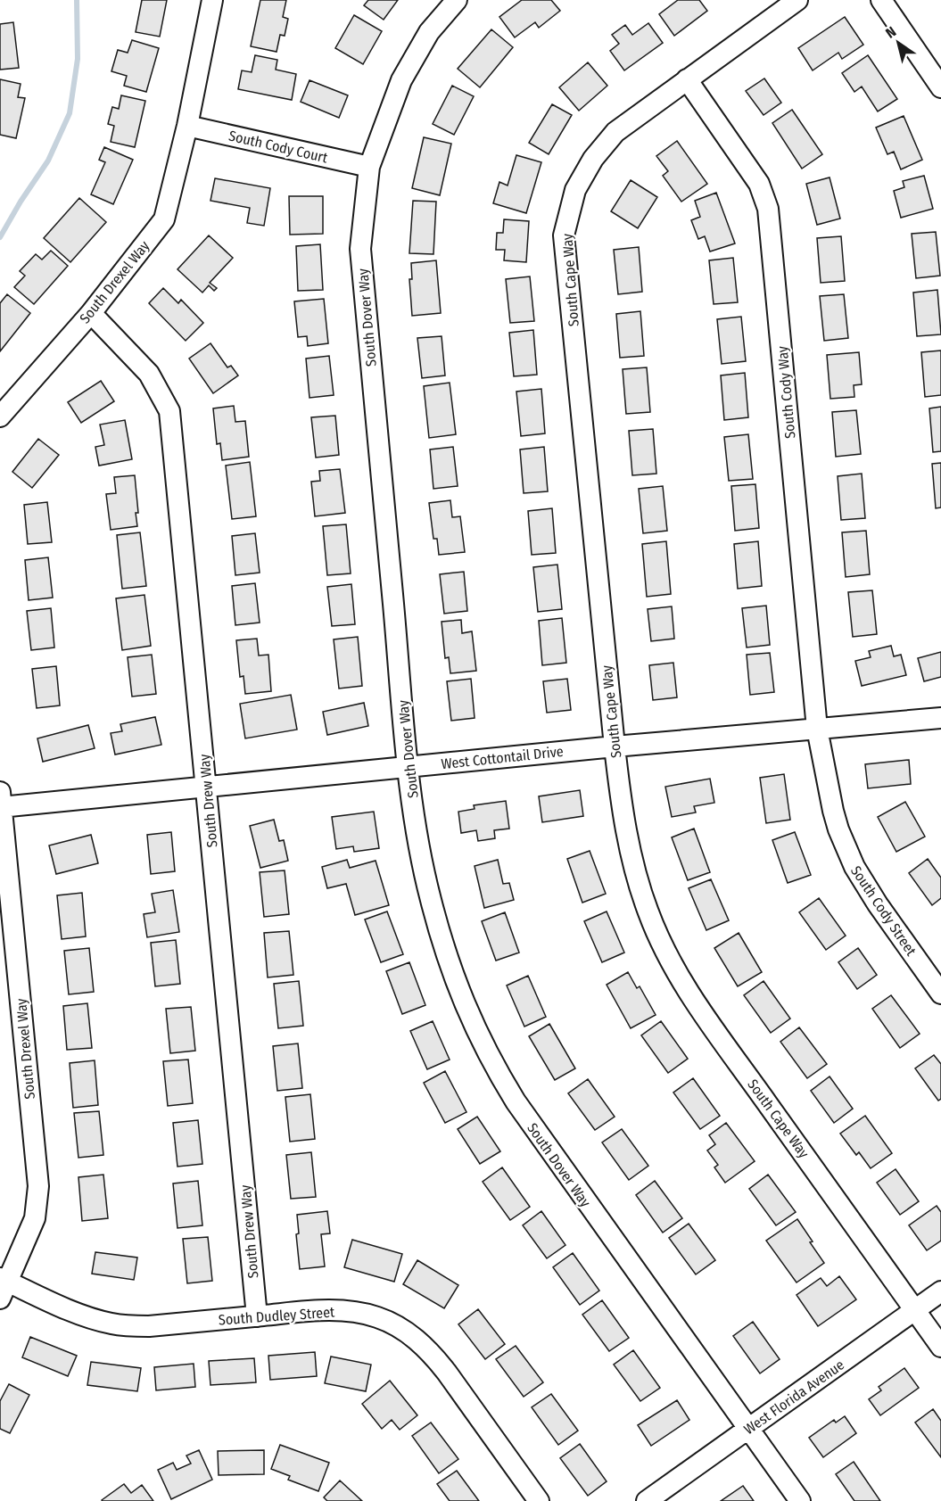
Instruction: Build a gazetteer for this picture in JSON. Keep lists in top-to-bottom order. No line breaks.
{"streets":{"street":["South Cody Court","South Cape Way","South Drexel Way","South Dover Way","South Cody Way","West Cottontail Drive","South Drew Way","South Cody Street","South Dudley Street","West Florida Avenue"]},"crossings":[["South Cody Court","South Drexel Way"],["South Cody Court","South Dover Way"],["South Cape Way","South Cody Way"],["South Cape Way","West Cottontail Drive"],["South Cape Way","West Florida Avenue"],["South Drexel Way","West Cottontail Drive"],["South Drexel Way","South Drew Way"],["South Drexel Way","South Dudley Street"],["South Dover Way","West Cottontail Drive"],["South Dover Way","West Florida Avenue"],["South Cody Way","West Cottontail Drive"],["South Cody Way","South Cody Street"],["West Cottontail Drive","South Drew Way"],["West Cottontail Drive","South Cody Street"],["South Drew Way","South Dudley Street"]],"north":"top left"}
